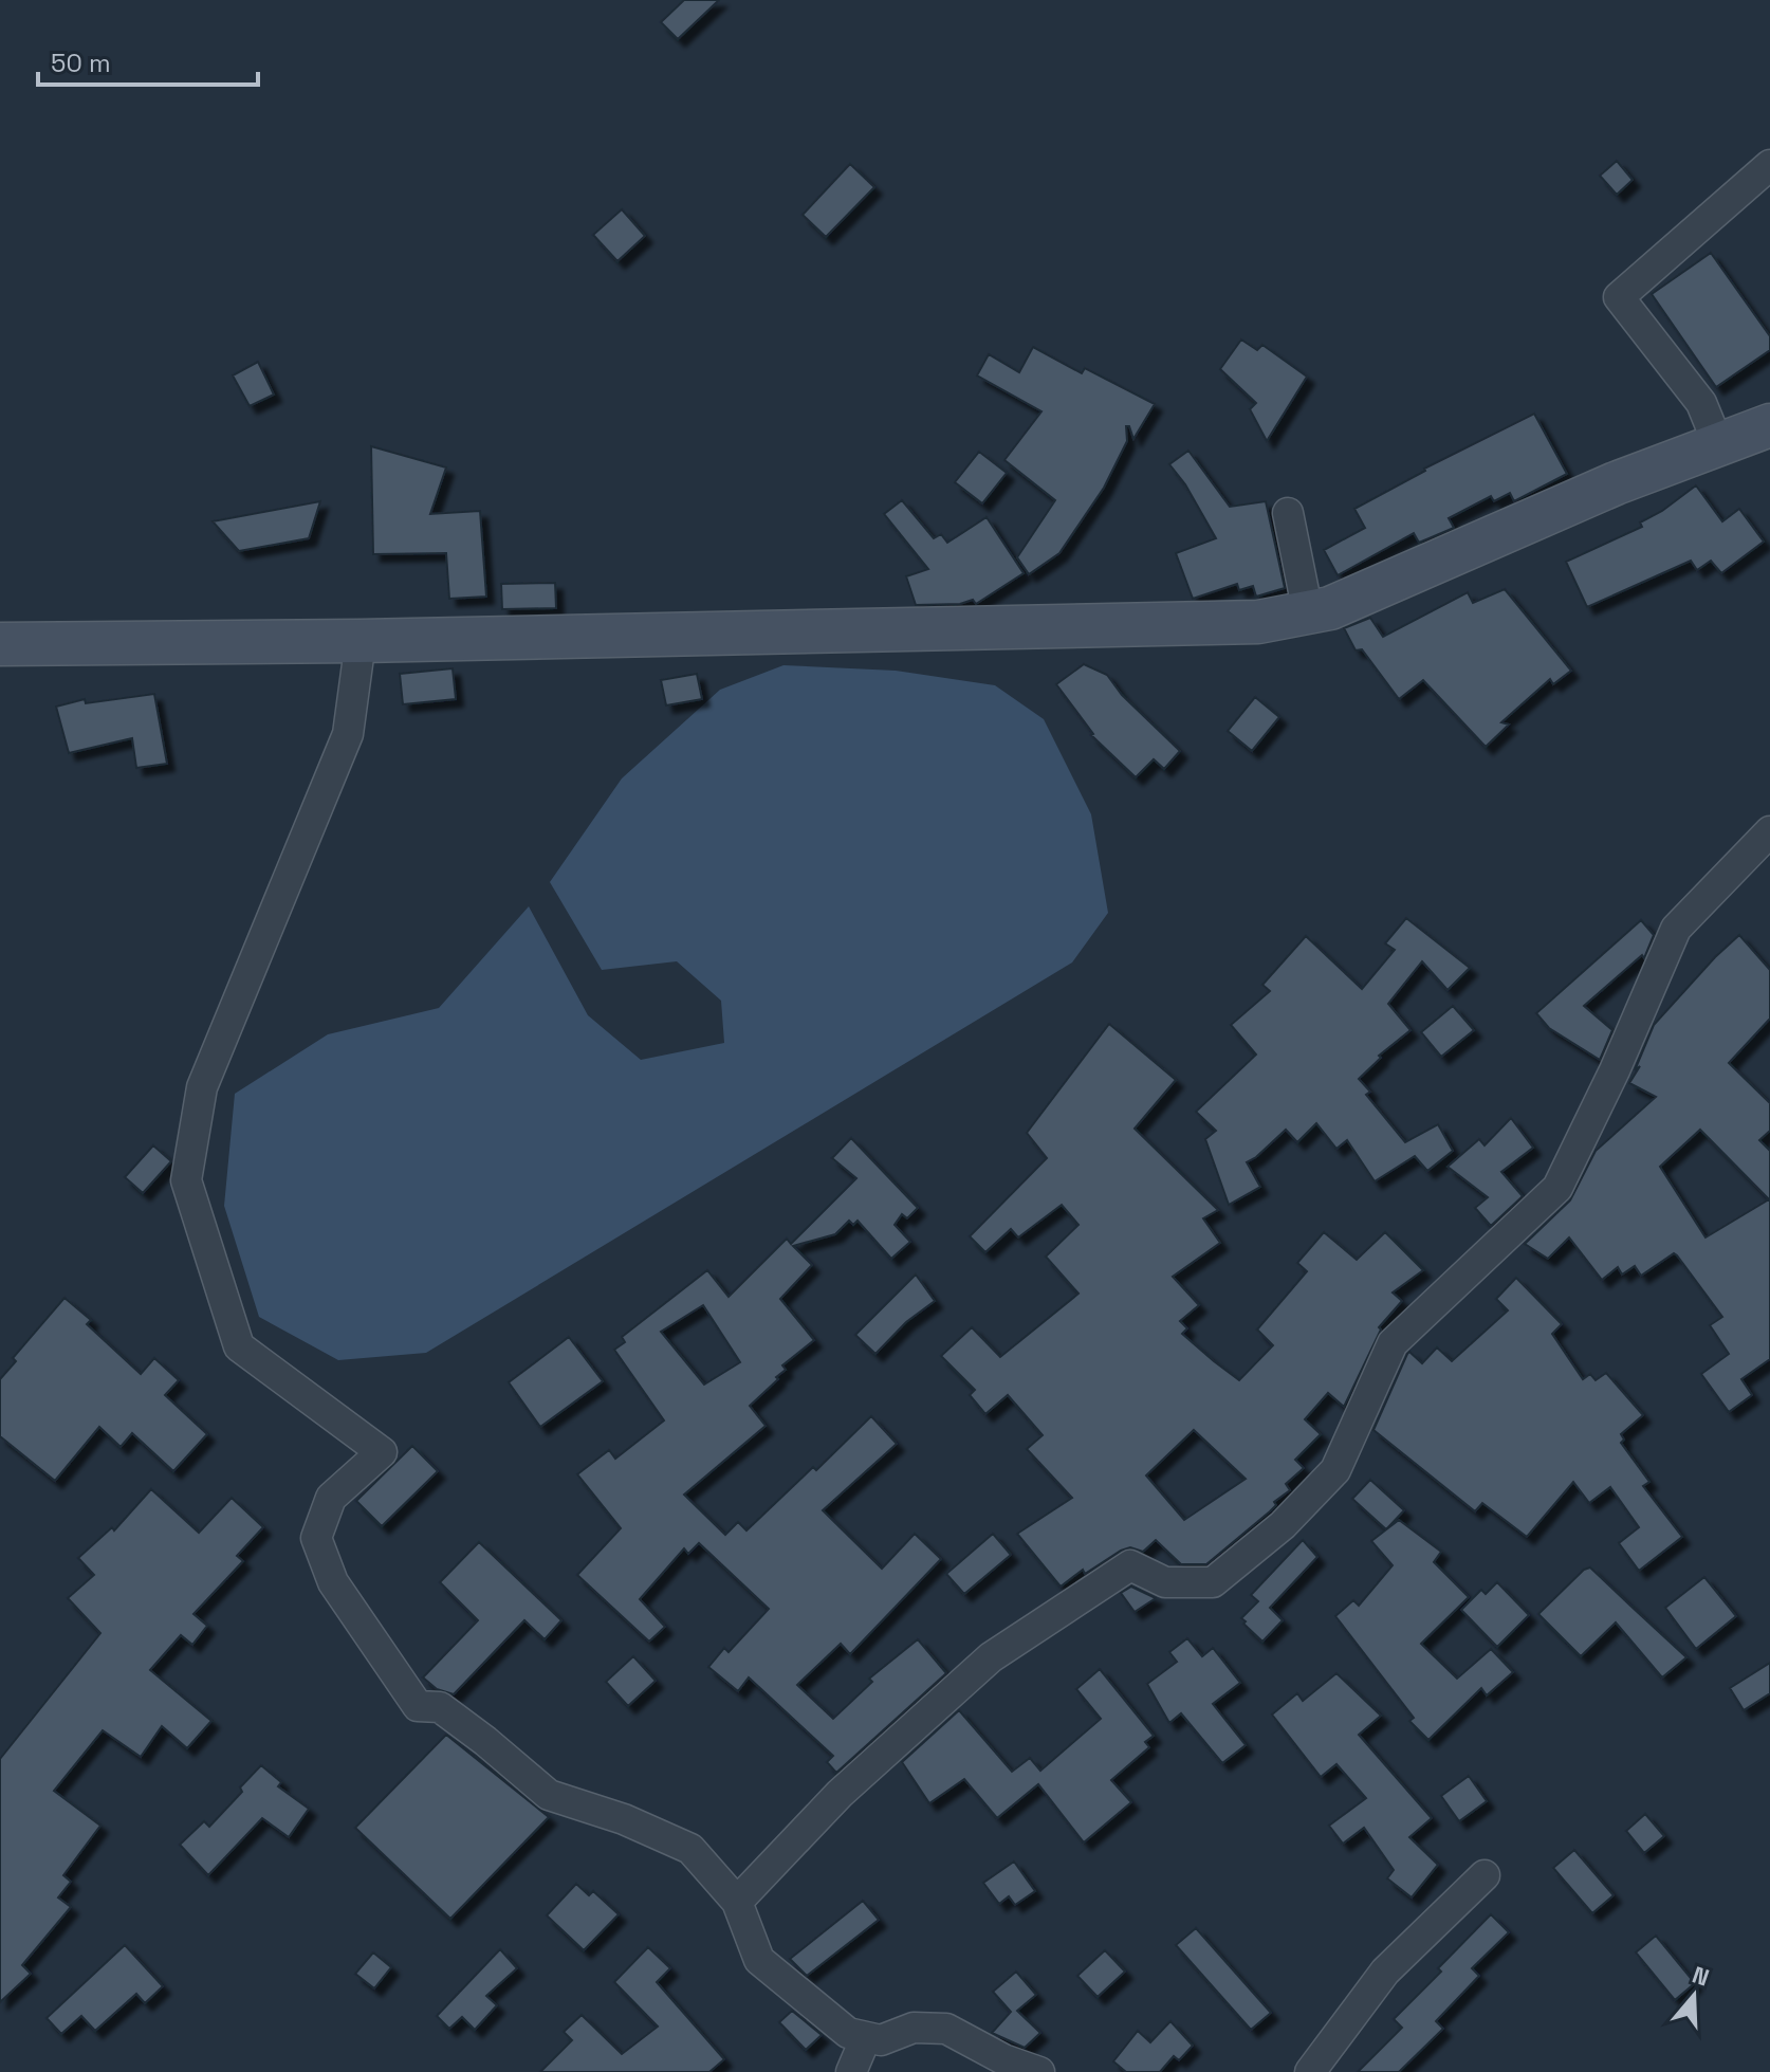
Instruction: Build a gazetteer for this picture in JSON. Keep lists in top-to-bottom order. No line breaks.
{"scale_bar":"50 m","north":"top"}
